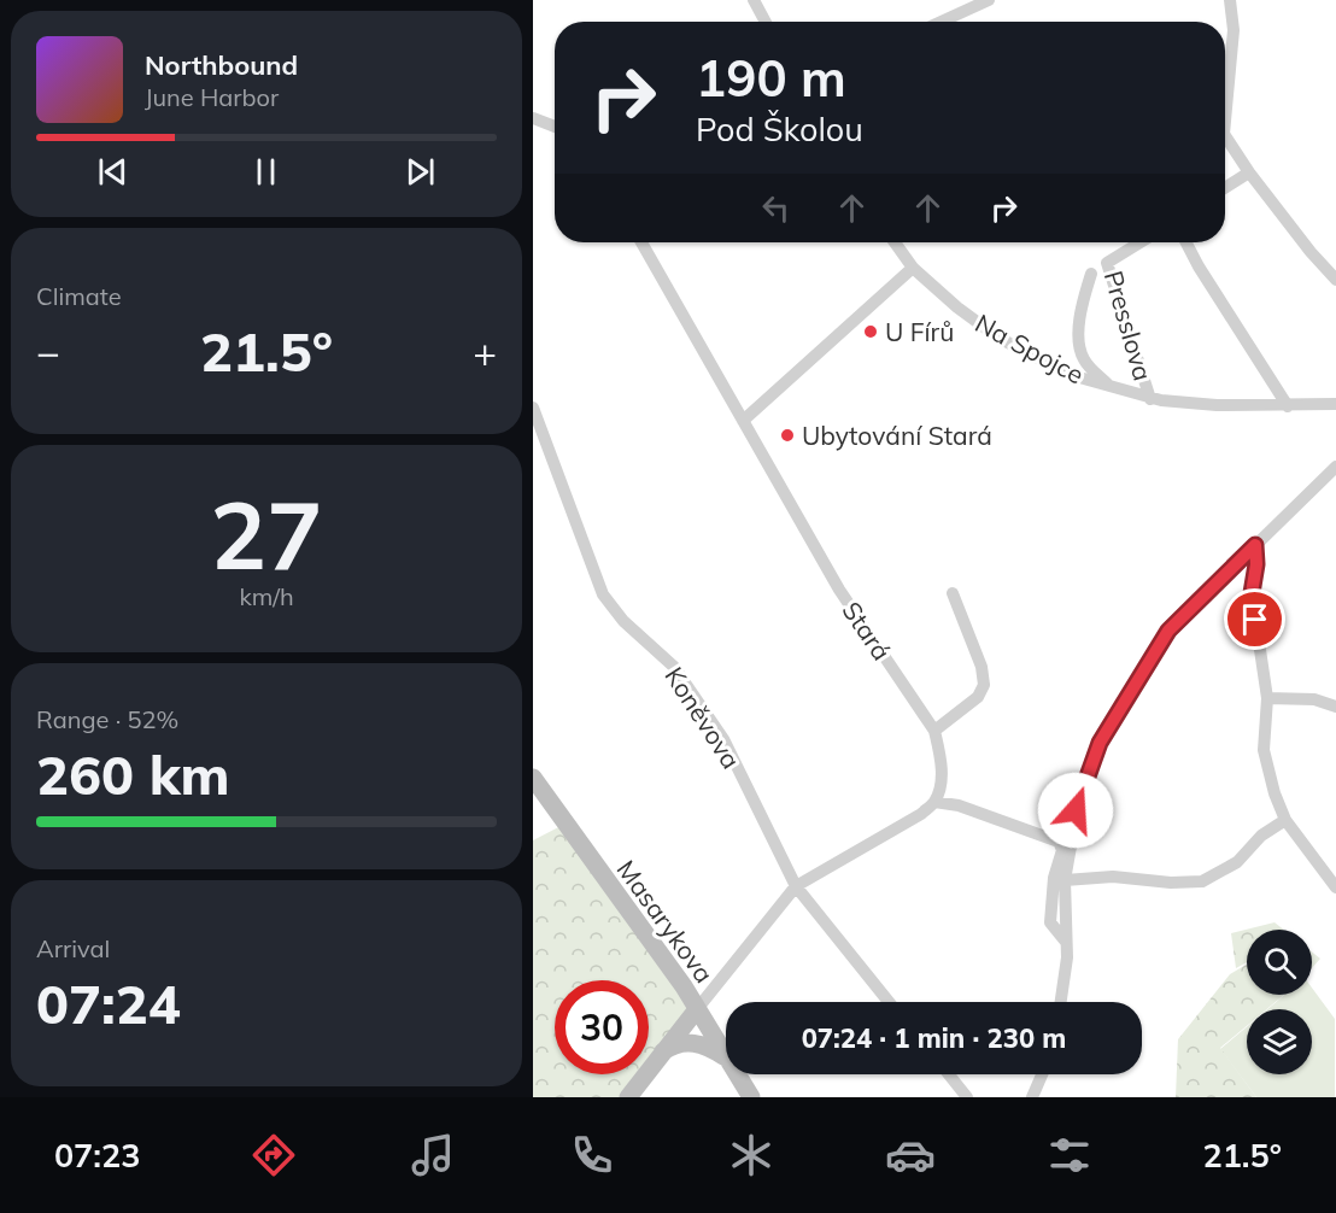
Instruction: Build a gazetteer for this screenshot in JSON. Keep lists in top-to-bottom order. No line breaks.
{"streets":{"street":["Presslova","Na Spojce","Stará","Koněvova","Masarykova"]},"crossings":[["Presslova","Na Spojce"]],"places":["U Fírů","Ubytování Stará"],"page":{"turn":["190 m","Pod Školou"],"song":["Northbound","June Harbor"],"tile":["Climate",["27","km/h"],["Range · 52%","260 km"],["Arrival","07:24"]],"heat":["−","21.5°","+"],"limit":"30","trip":"07:24 · 1 min · 230 m","tabs":["07:23","21.5°"]}}
